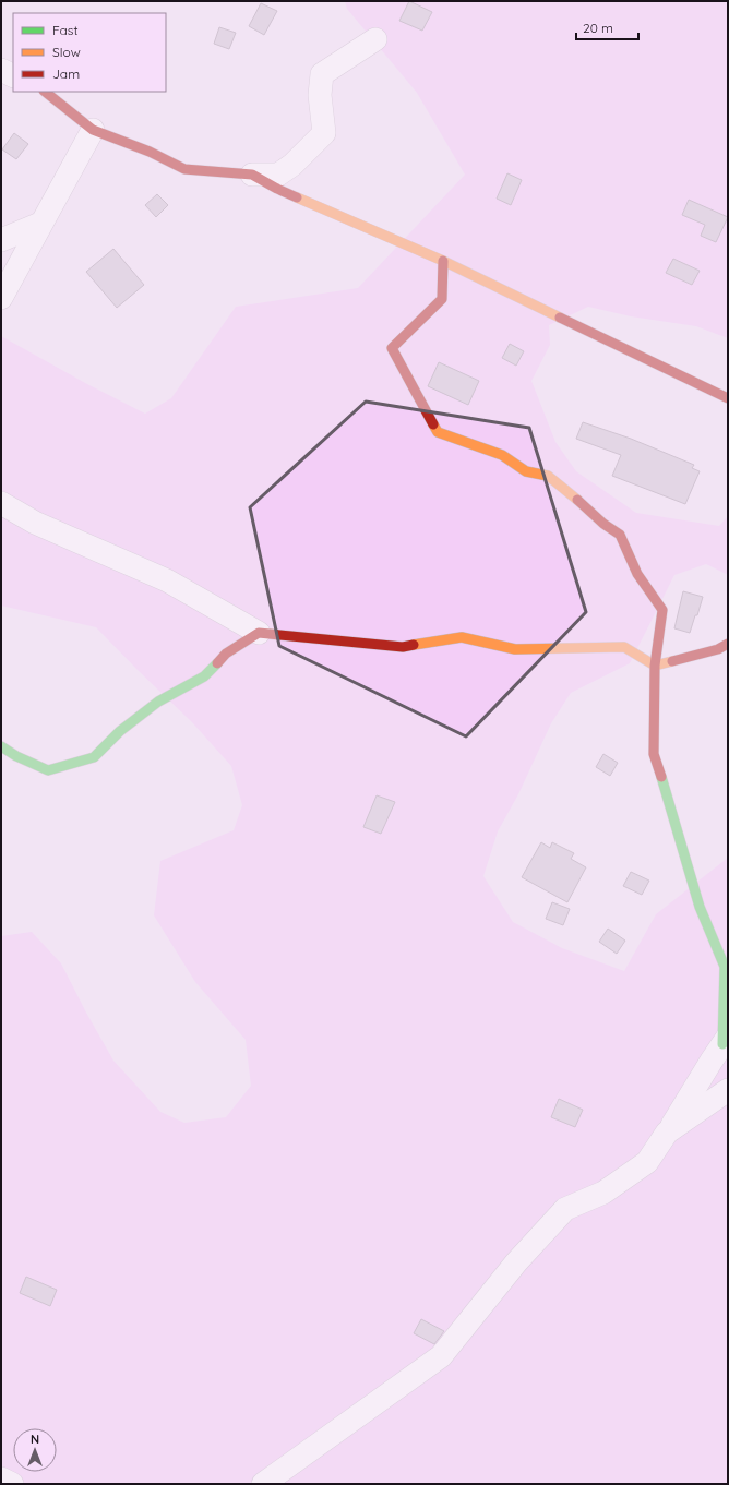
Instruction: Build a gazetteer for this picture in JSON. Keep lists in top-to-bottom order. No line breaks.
{"legend":["Fast","Slow","Jam"],"scale_bar":"20 m","north":"top"}
